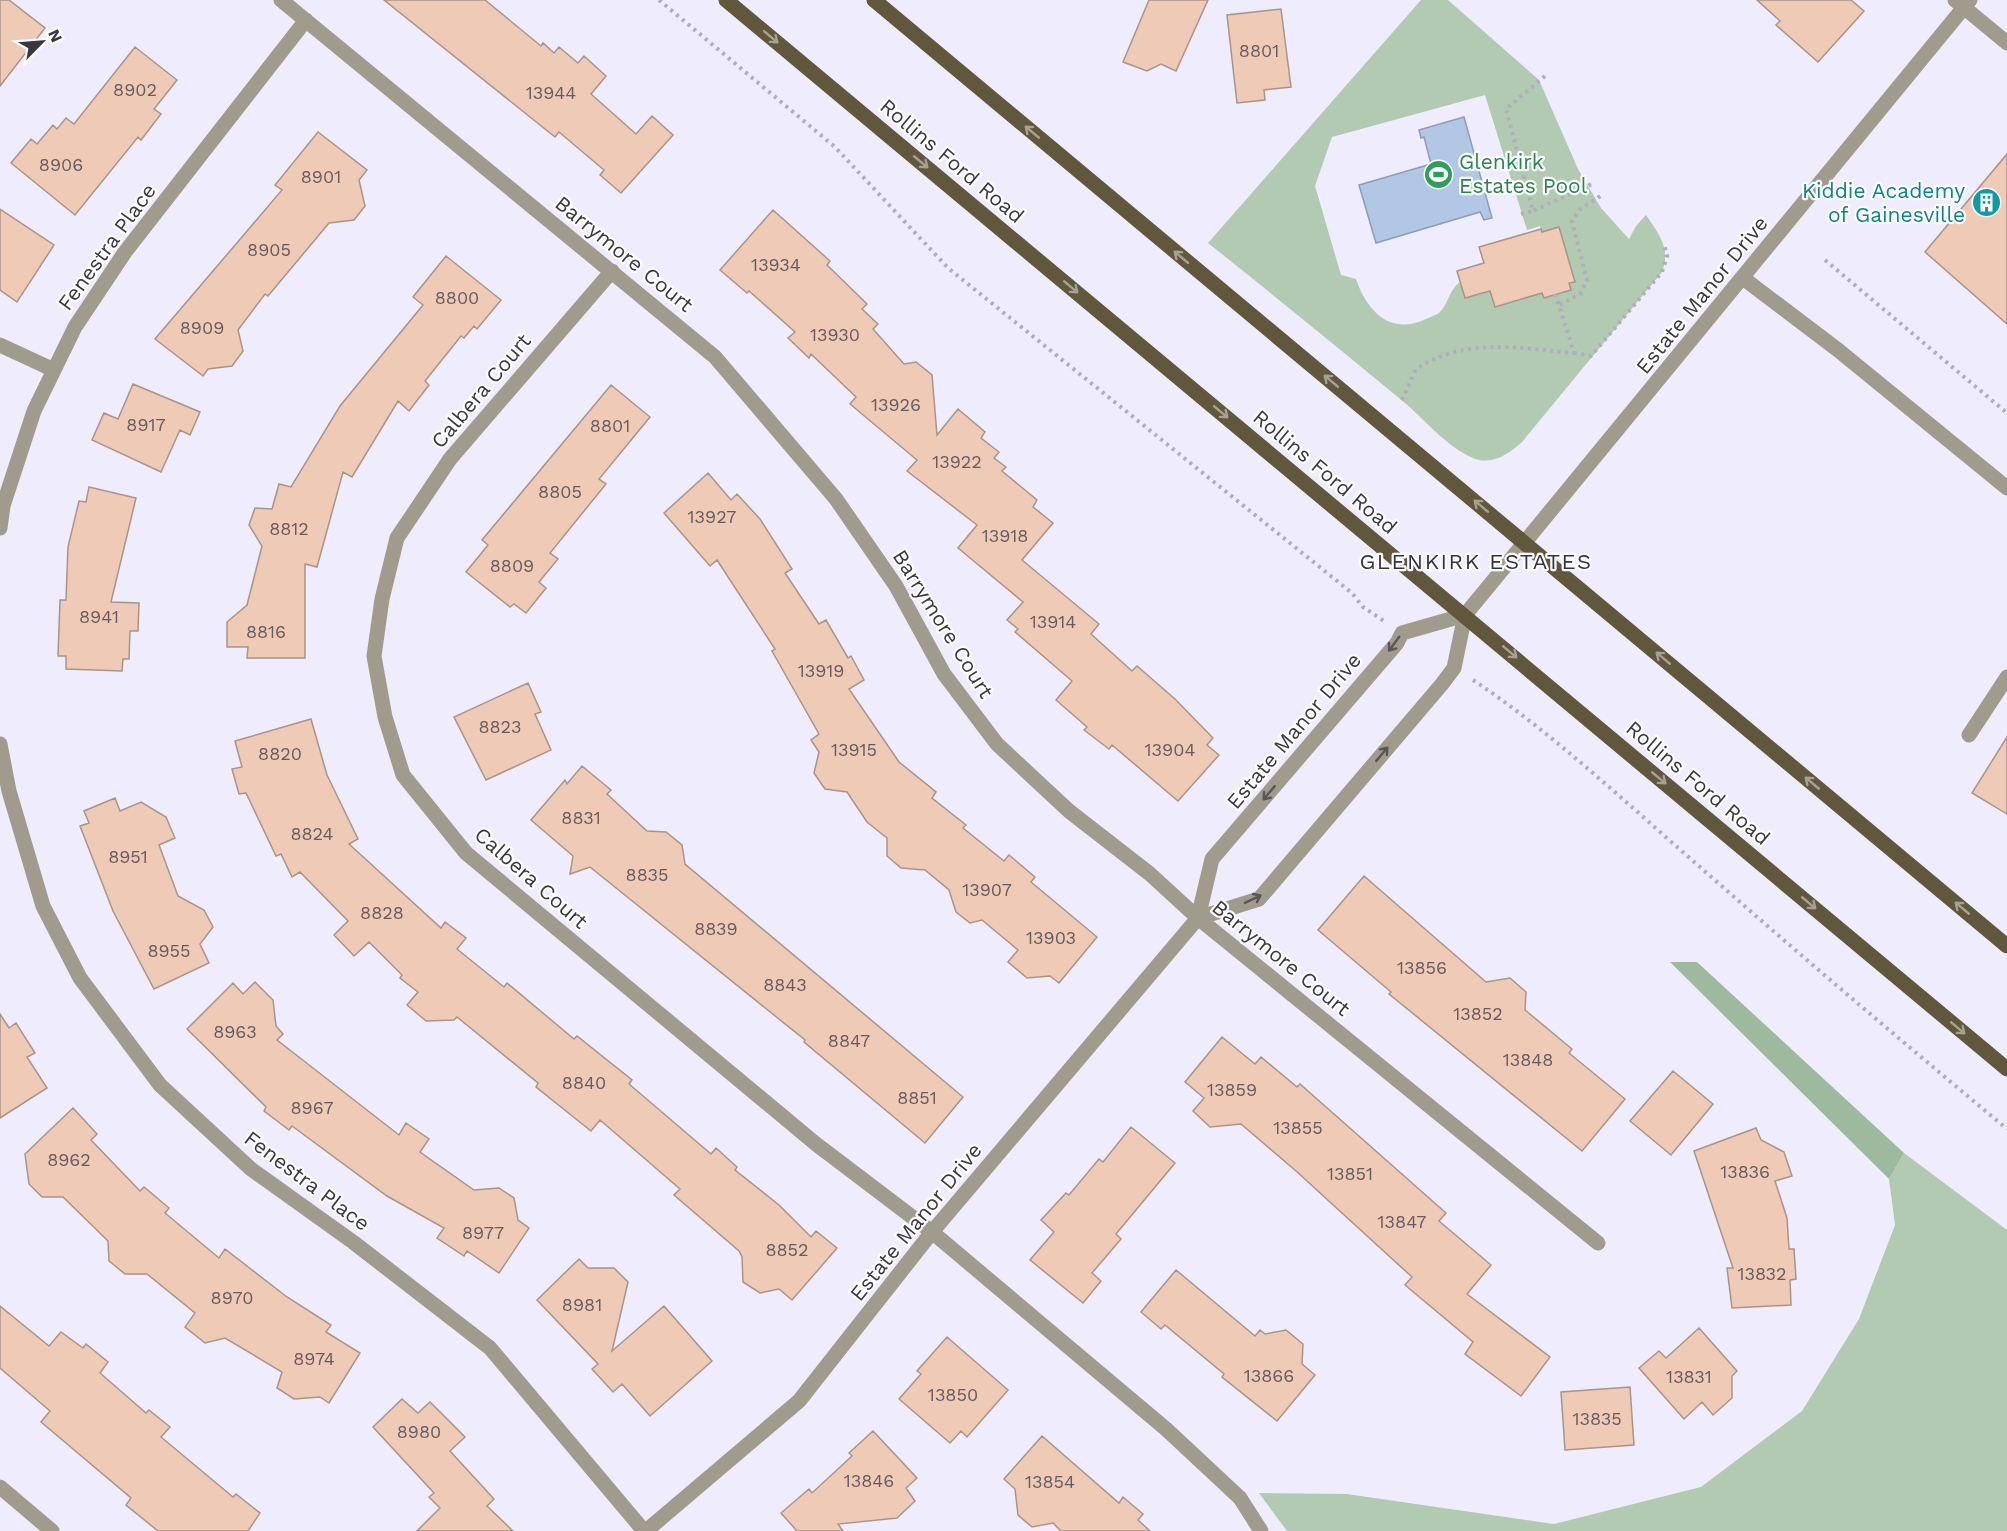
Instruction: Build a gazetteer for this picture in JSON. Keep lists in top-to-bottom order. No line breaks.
{"streets":{"main road":["Rollins Ford Road"],"street":["Fenestra Place","Barrymore Court","Estate Manor Drive","Calbera Court"]},"crossings":[["Rollins Ford Road","Estate Manor Drive"],["Fenestra Place","Barrymore Court"],["Fenestra Place","Estate Manor Drive"],["Barrymore Court","Estate Manor Drive"],["Barrymore Court","Calbera Court"],["Estate Manor Drive","Calbera Court"]],"districts":["GLENKIRK ESTATES"],"places":{"sports":["Glenkirk Estates Pool"],"building":["Kiddie Academy of Gainesville"]},"house_numbers":["8801","8902","13944","8906","8901","8905","13934","8800","8909","13930","13926","8917","8801","13922","8805","13927","8812","13918","8809","8941","13914","8816","13919","8823","13915","13904","8820","8831","8824","8951","8835","13907","8828","8839","13903","8955","13856","8843","13852","8963","8847","13848","8840","13859","8851","8967","13855","8962","13836","13851","13847","8977","8852","13832","8970","8981","8974","13866","13831","13850","13835","8980","13846","13854"],"north":"top right"}
